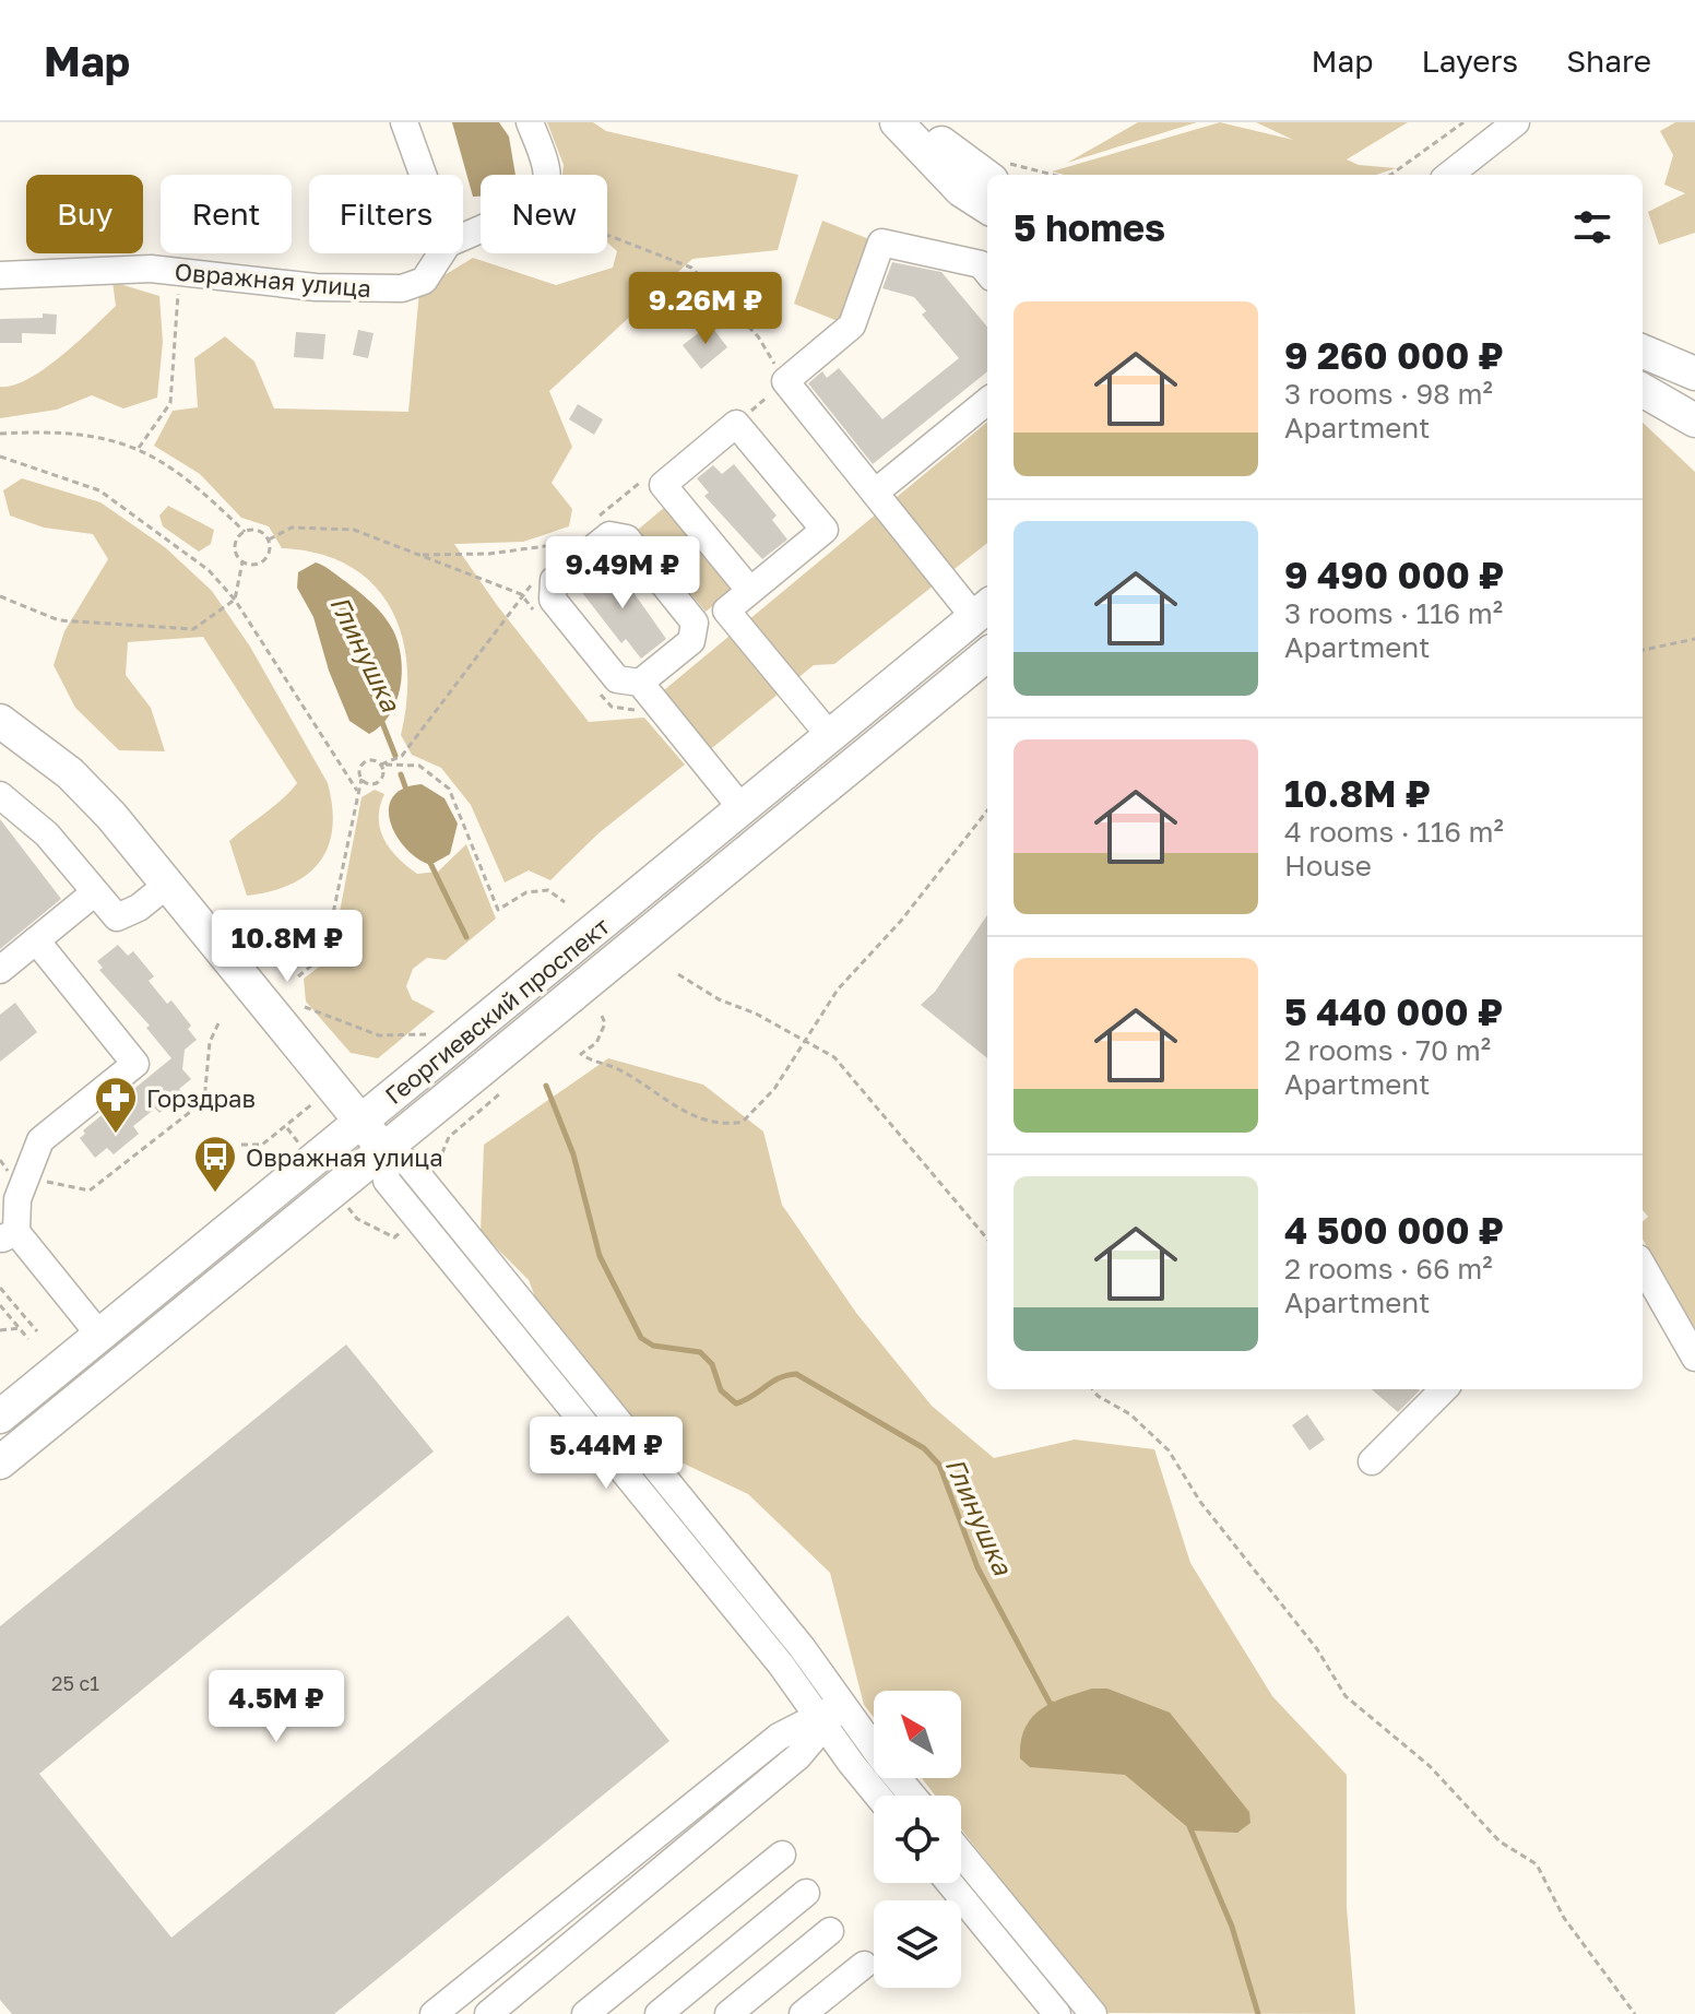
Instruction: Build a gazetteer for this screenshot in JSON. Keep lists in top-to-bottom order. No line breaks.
{"streets":{"main road":["Георгиевский проспект"],"street":["Овражная улица"]},"water":["Глинушка"],"places":{"pharmacy":["Горздрав"],"bus stop":["Овражная улица"]},"house_numbers":["25 с1"],"north":"top left","page":{"header":"Map","nav":["Map","Layers","Share"],"chip":["Buy","Rent","Filters","New"],"heading":"5 homes","price":["9.26M ₽","9.49M ₽","10.8M ₽","5.44M ₽","4.5M ₽"],"list":[{"name":"9 260 000 ₽","note":"3 rooms · 98 m² · Apartment"},{"name":"9 490 000 ₽","note":"3 rooms · 116 m² · Apartment"},{"name":"10.8M ₽","note":"4 rooms · 116 m² · House"},{"name":"5 440 000 ₽","note":"2 rooms · 70 m² · Apartment"},{"name":"4 500 000 ₽","note":"2 rooms · 66 m² · Apartment"}]}}
